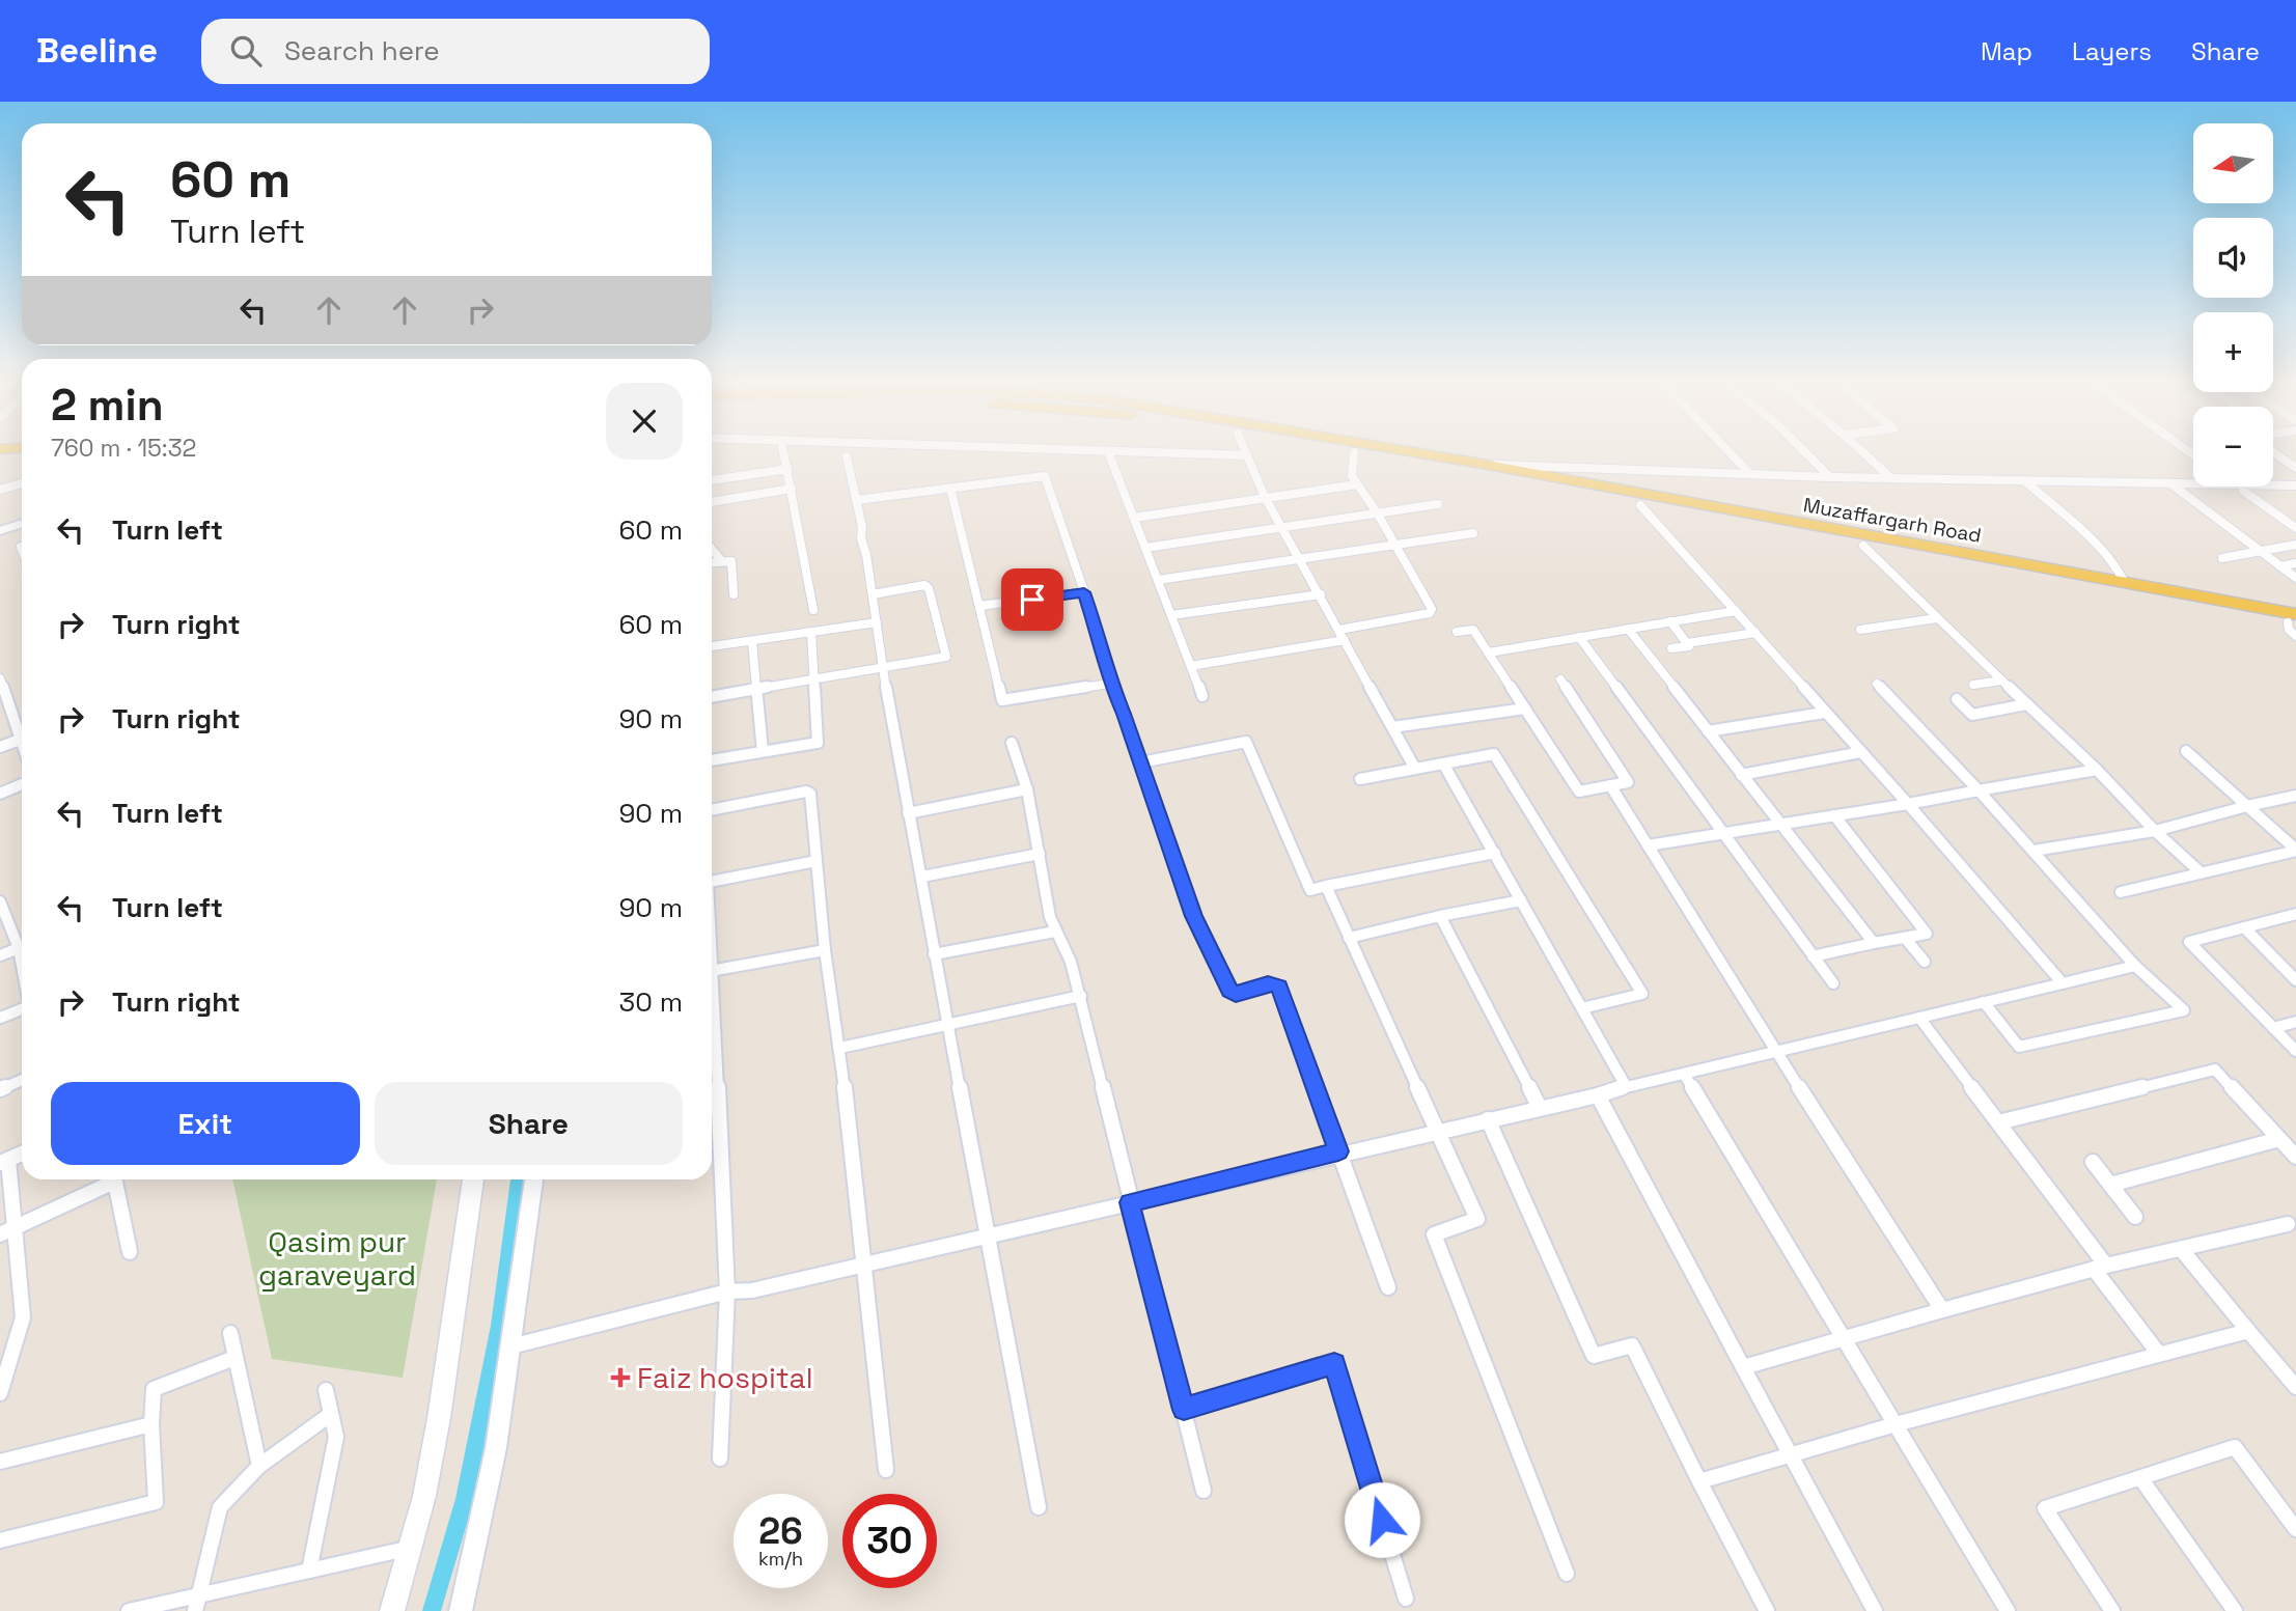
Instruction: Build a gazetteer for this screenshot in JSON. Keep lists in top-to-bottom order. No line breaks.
{"streets":{"main road":["Muzaffargarh Road"]},"parks":["Qasim pur garaveyard"],"places":{"health":["Faiz hospital"]},"north":"left","page":{"header":"Beeline","search":"Search here","nav":["Map","Layers","Share"],"map_buttons":["+","−"],"turn":["60 m","Turn left"],"heading":["2 min","760 m · 15:32"],"list":[{"name":"Turn left","value":"60 m"},{"name":"Turn right","value":"60 m"},{"name":"Turn right","value":"90 m"},{"name":"Turn left","value":"90 m"},{"name":"Turn left","value":"90 m"},{"name":"Turn right","value":"30 m"}],"buttons":["Exit","Share"],"speed":"26 km/h","limit":"30"}}
